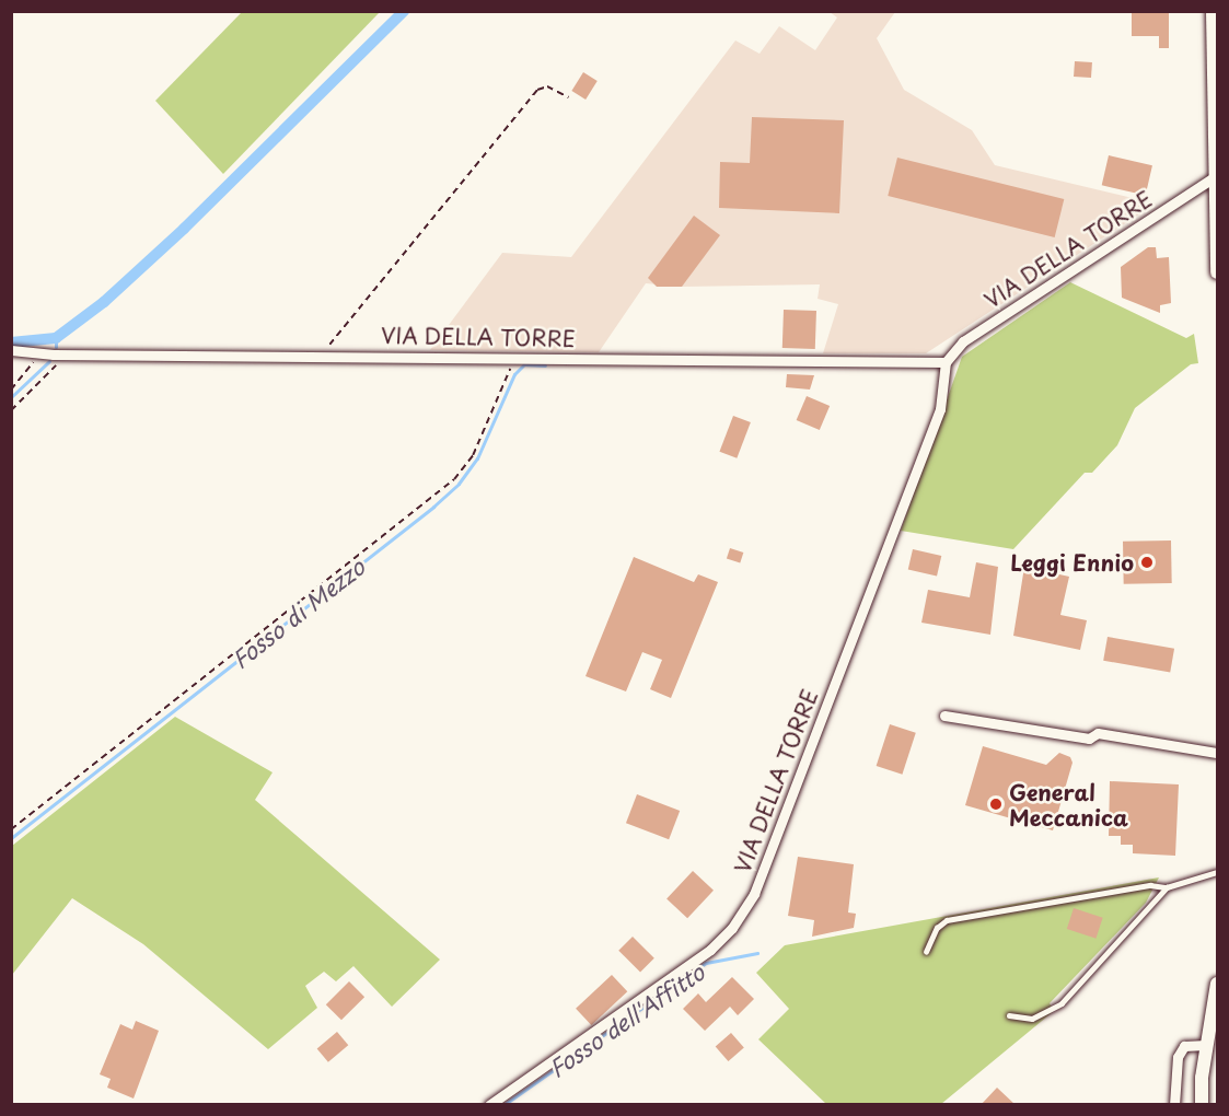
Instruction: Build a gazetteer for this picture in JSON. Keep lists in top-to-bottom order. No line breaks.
{"streets":{"street":["VIA DELLA TORRE"]},"water":["Fosso di Mezzo","Fosso dell'Affitto"],"places":["Leggi Ennio","General Meccanica"]}
